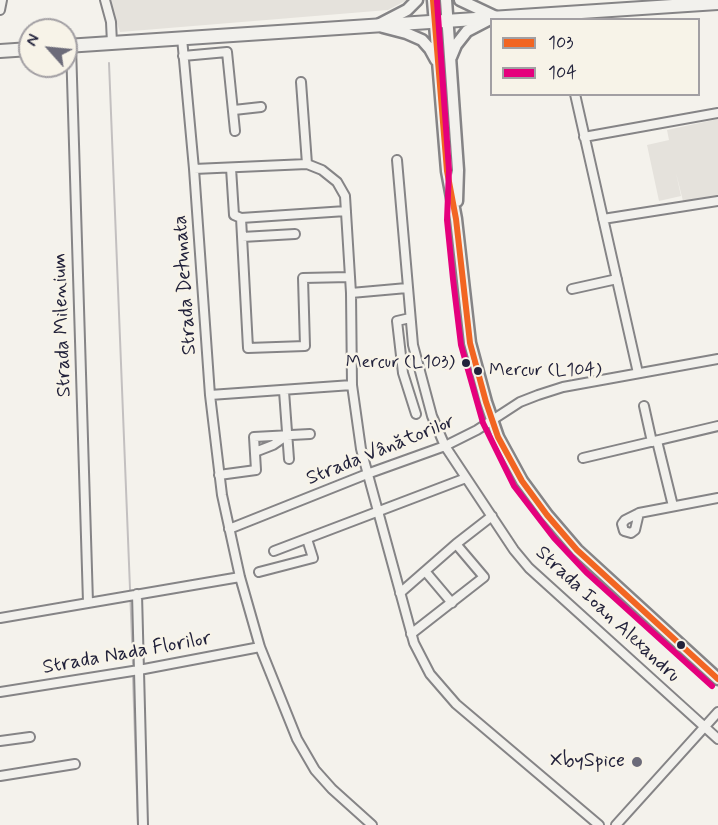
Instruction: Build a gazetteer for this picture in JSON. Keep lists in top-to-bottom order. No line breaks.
{"streets":{"street":["Strada Detunata","Strada Milenium","Strada Vânătorilor","Strada Ioan Alexandru","Strada Nada Florilor"]},"crossings":[["Strada Detunata","Strada Vânătorilor"],["Strada Detunata","Strada Nada Florilor"],["Strada Vânătorilor","Strada Ioan Alexandru"]],"places":["Mercur (L103)","Mercur (L104)","XbySpice"],"lines":["transit line 103","transit line 104"],"legend":["103","104"],"north":"top left"}
